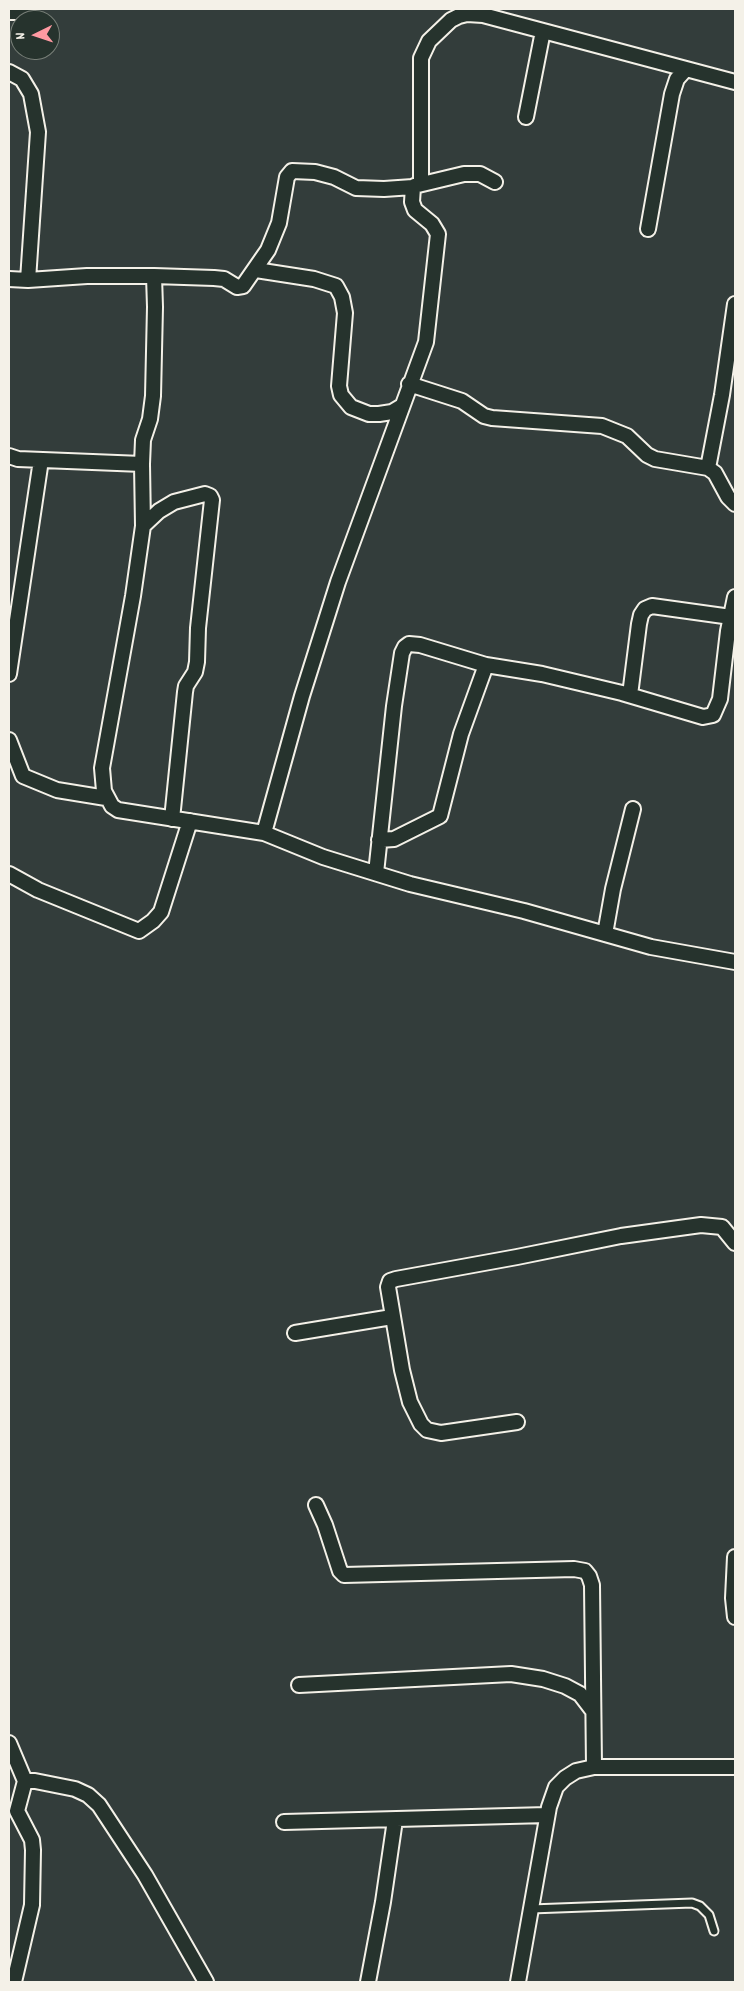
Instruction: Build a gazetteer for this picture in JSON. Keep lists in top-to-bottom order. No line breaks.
{"north":"left"}
